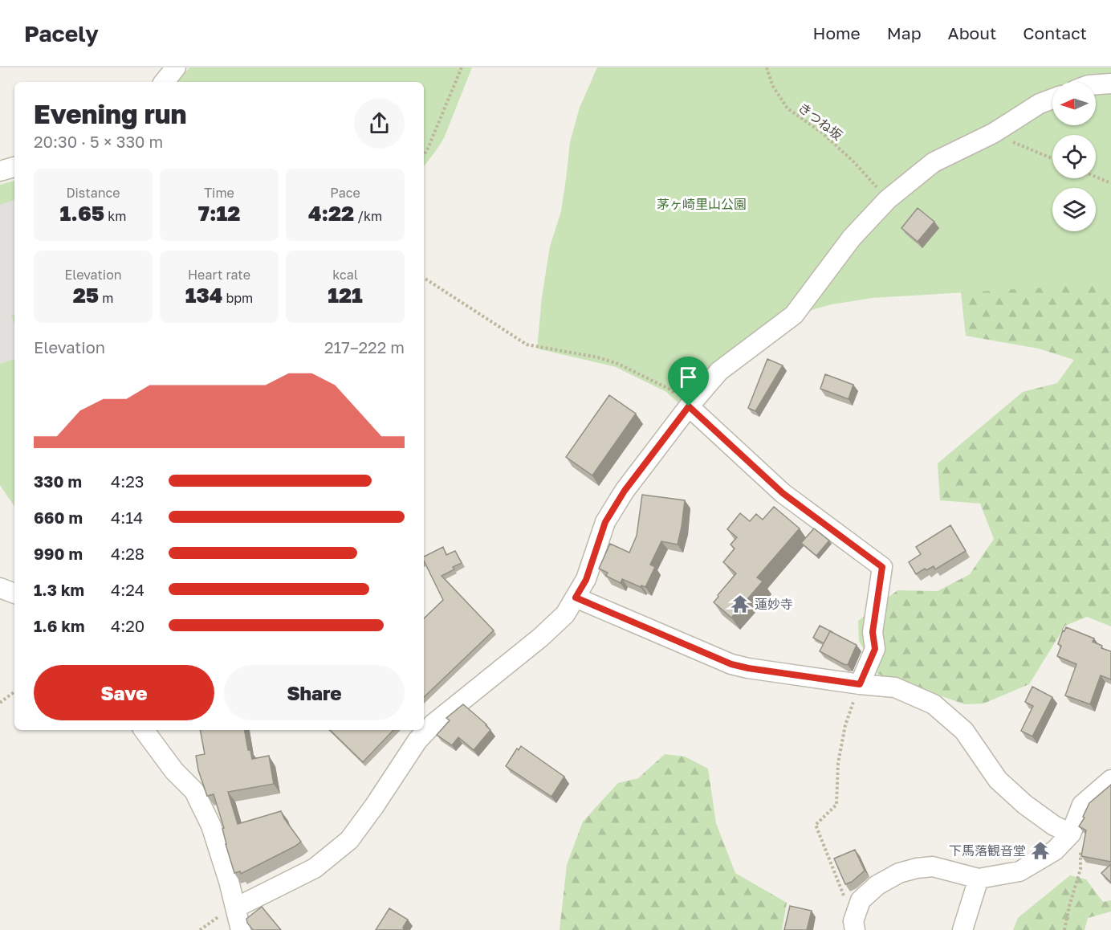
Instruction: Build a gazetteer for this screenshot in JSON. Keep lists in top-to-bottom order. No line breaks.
{"streets":{"path":["きつね坂"]},"parks":["茅ヶ崎里山公園"],"places":{"temple":["蓮妙寺","下馬落観音堂"]},"north":"left","page":{"header":"Pacely","nav":["Home","Map","About","Contact"],"heading":["Evening run","20:30 · 5 × 330 m"],"stats":[["Distance","1.65 km"],["Time","7:12"],["Pace","4:22 /km"],["Elevation","25 m"],["Heart rate","134 bpm"],["kcal","121"]],"chart":["Elevation","217–222 m"],"list":[{"name":"330 m","note":"4:23"},{"name":"660 m","note":"4:14"},{"name":"990 m","note":"4:28"},{"name":"1.3 km","note":"4:24"},{"name":"1.6 km","note":"4:20"}],"buttons":["Save","Share"]}}
